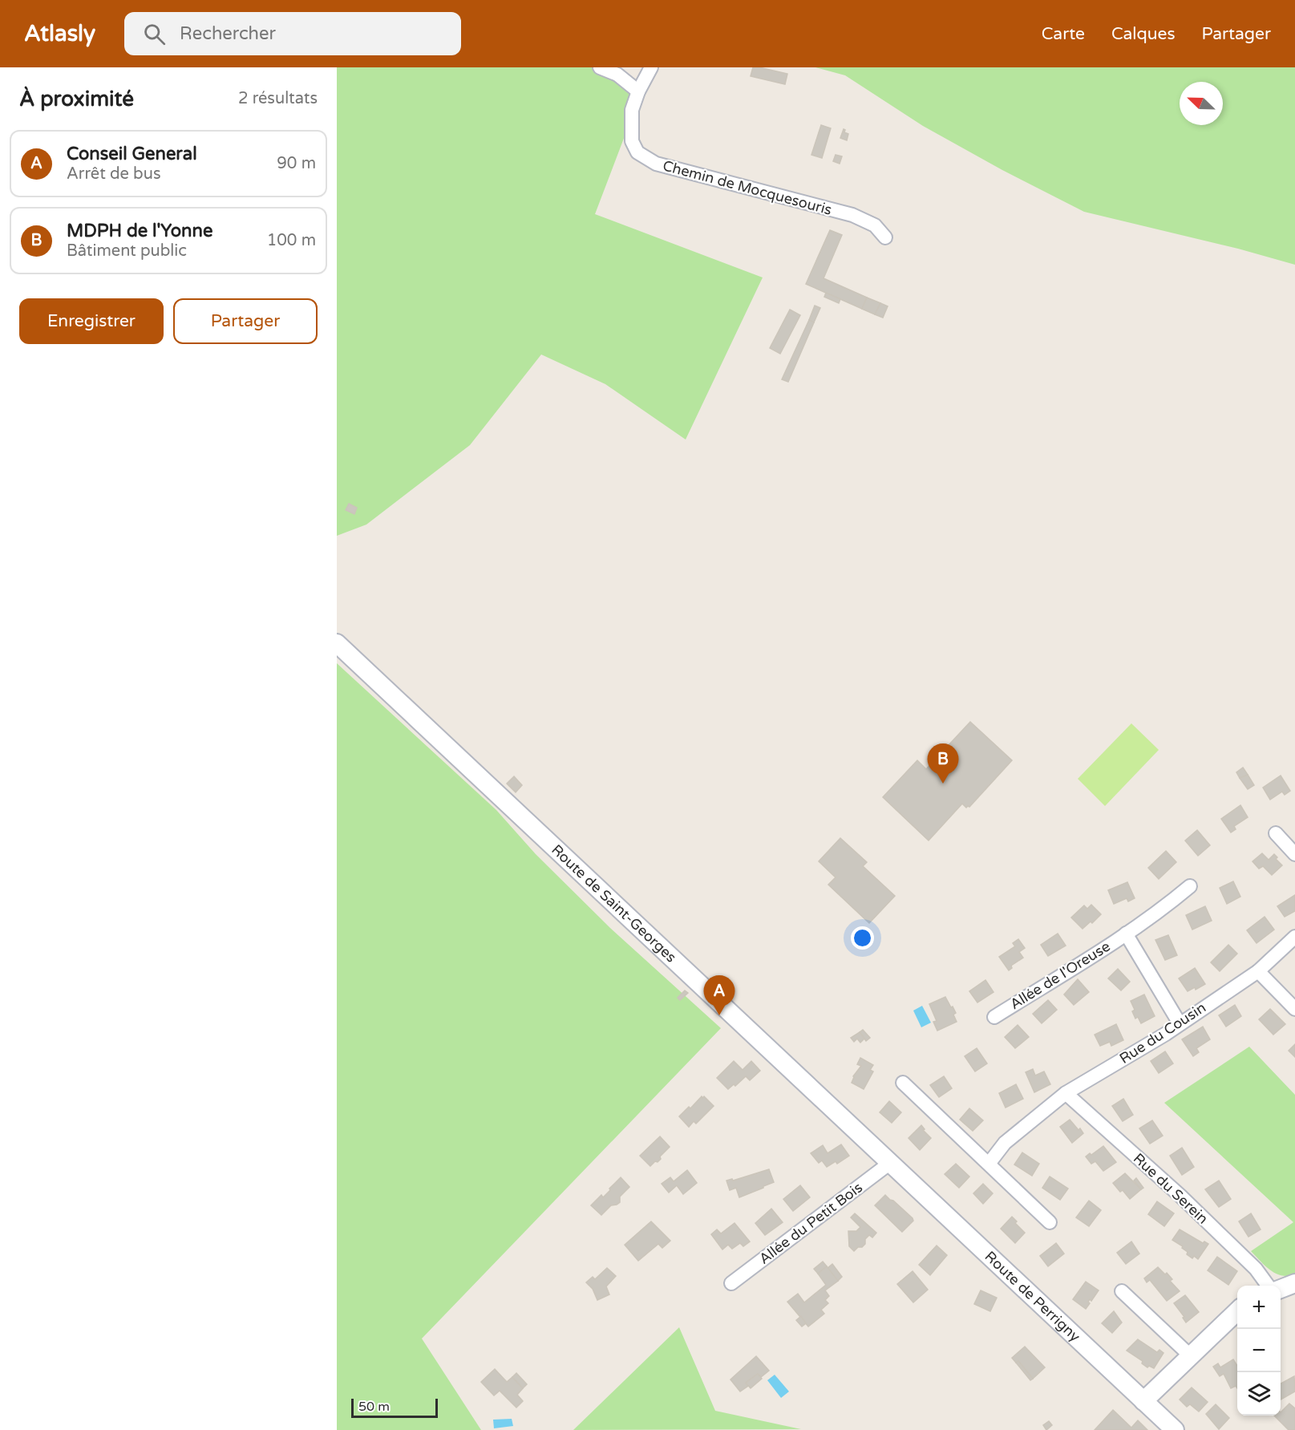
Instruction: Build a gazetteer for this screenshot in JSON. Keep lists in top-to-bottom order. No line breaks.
{"streets":{"main road":["Route de Saint-Georges","Route de Perrigny"],"street":["Chemin de Mocquesouris","Allée de l'Oreuse","Rue du Cousin","Rue du Serein","Allée du Petit Bois"]},"crossings":[["Route de Saint-Georges","Allée du Petit Bois"],["Route de Saint-Georges","Route de Perrigny"],["Allée de l'Oreuse","Rue du Cousin"],["Rue du Cousin","Rue du Serein"],["Allée du Petit Bois","Route de Perrigny"]],"scale_bar":"50 m","north":"top left","page":{"header":"Atlasly","search":"Rechercher","nav":["Carte","Calques","Partager"],"heading":["À proximité","2 résultats"],"list":[{"mark":"A","name":"Conseil General","note":"Arrêt de bus","value":"90 m"},{"mark":"B","name":"MDPH de l'Yonne","note":"Bâtiment public","value":"100 m"}],"buttons":["Enregistrer","Partager"],"pins":["B","A"],"map_buttons":["+","−"],"scale":"50 m"}}
